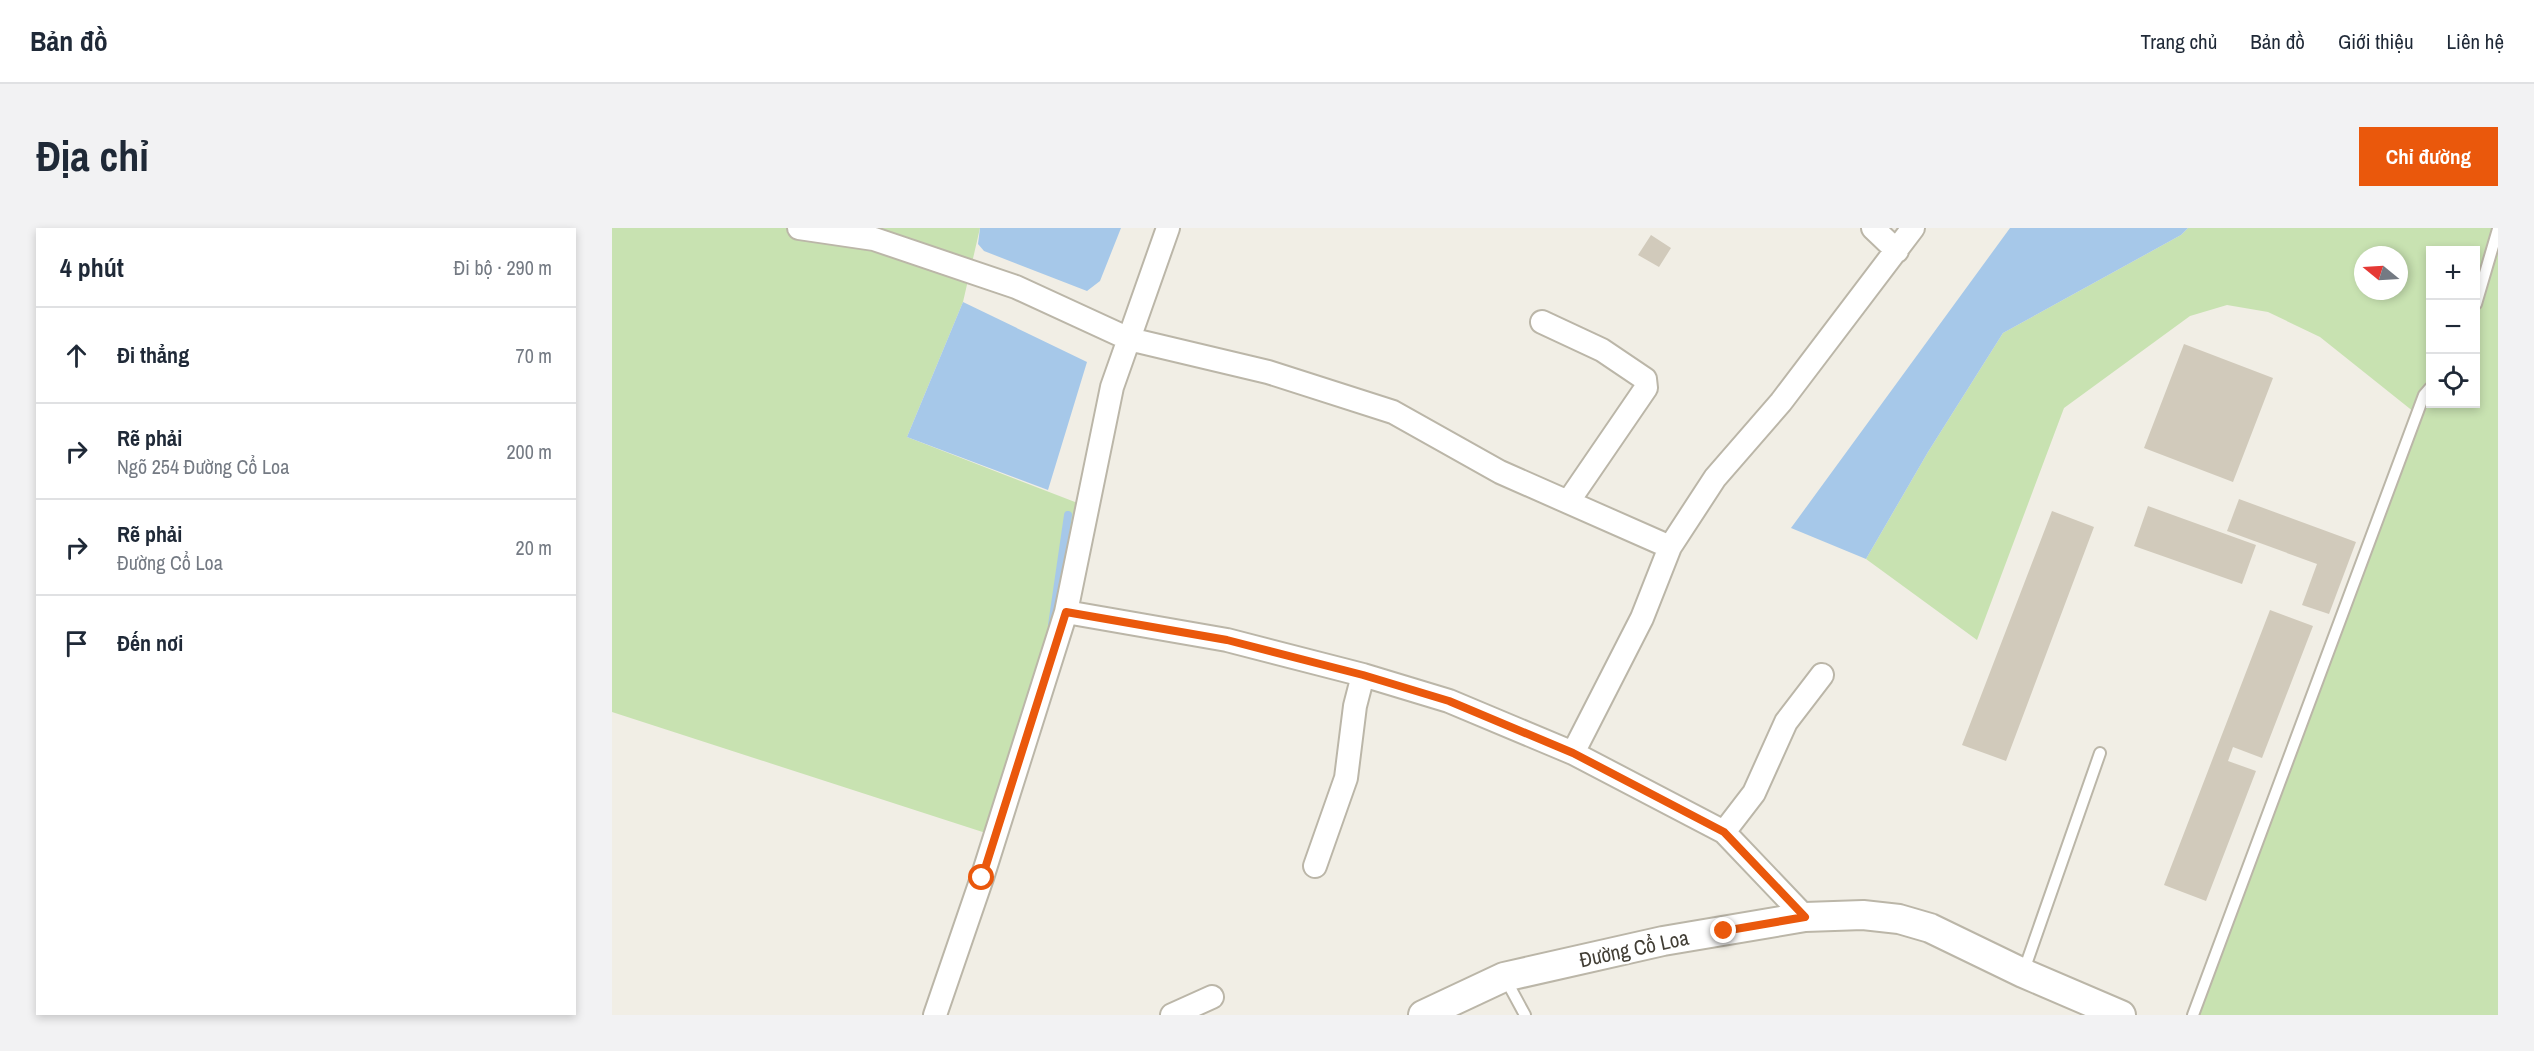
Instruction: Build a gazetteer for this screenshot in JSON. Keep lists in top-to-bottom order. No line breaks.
{"streets":{"street":["Đường Cổ Loa"]},"north":"left","page":{"header":"Bản đồ","nav":["Trang chủ","Bản đồ","Giới thiệu","Liên hệ"],"buttons":"Chỉ đường","title":"Địa chỉ","heading":["4 phút","Đi bộ · 290 m"],"map_buttons":["+","−"],"list":[["Đi thẳng","70 m"],["Rẽ phải","Ngõ 254 Đường Cổ Loa","200 m"],["Rẽ phải","Đường Cổ Loa","20 m"],"Đến nơi"]}}
